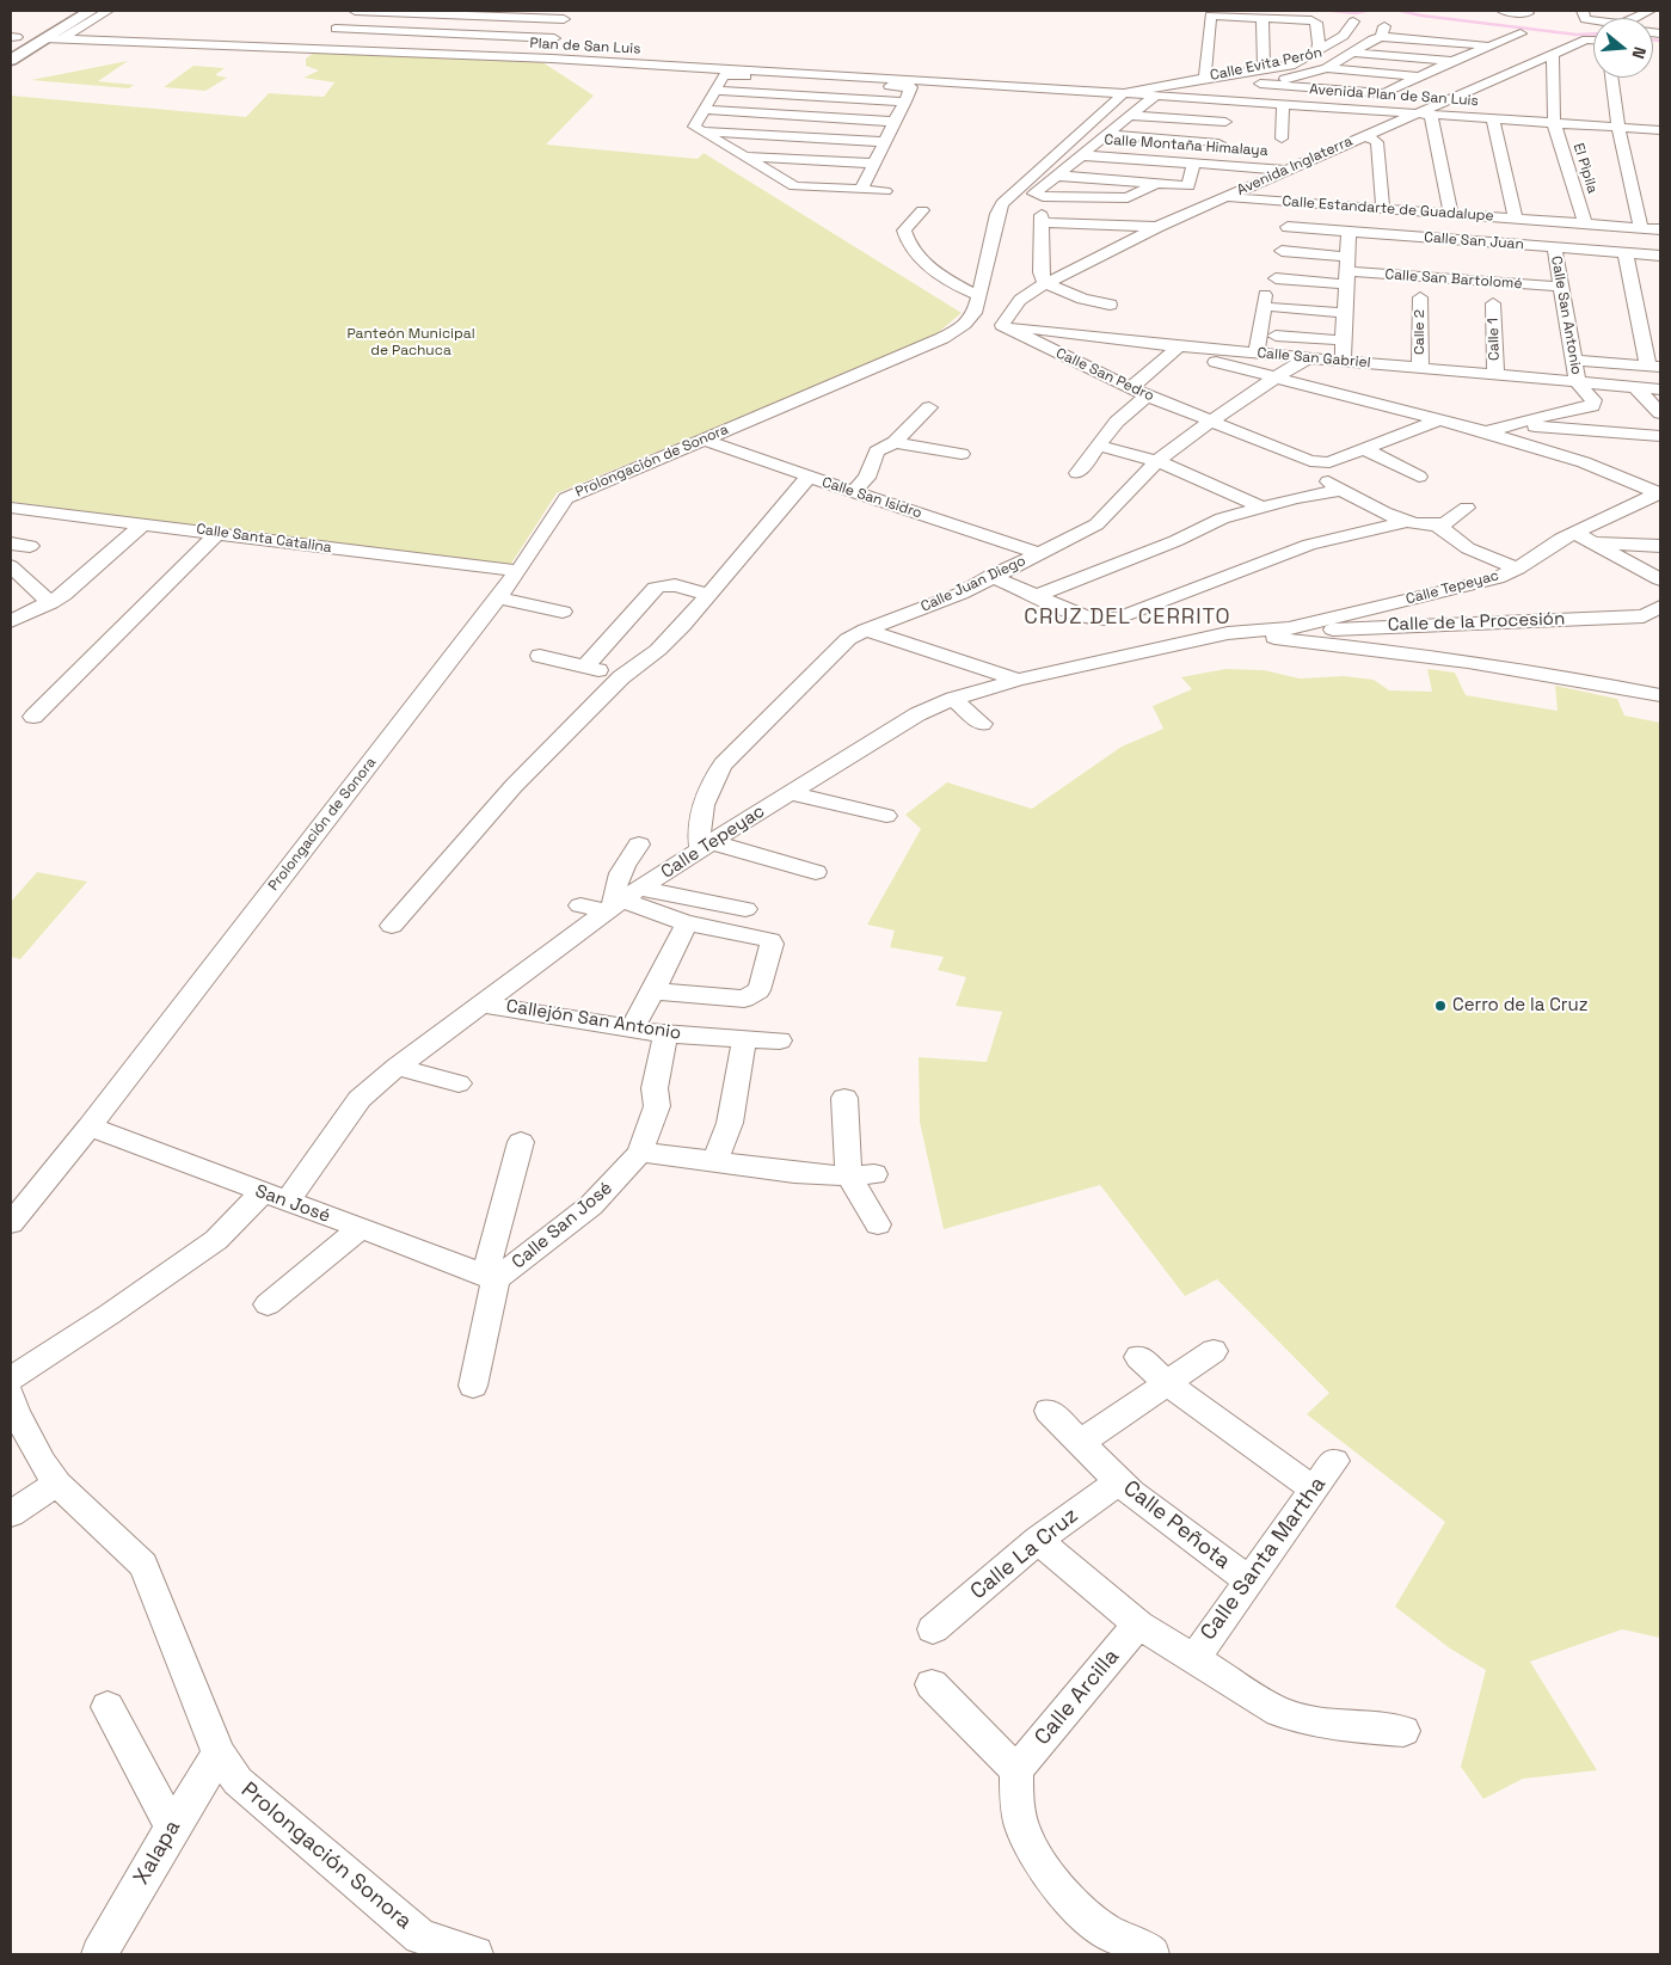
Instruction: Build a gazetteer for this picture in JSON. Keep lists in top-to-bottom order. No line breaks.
{"streets":{"street":["Plan de San Luis","Calle Evita Perón","Avenida Plan de San Luis","Calle Montaña Himalaya","Avenida Inglaterra","El Pìpila","Calle Estandarte de Guadalupe","Calle San Juan","Calle San Bartolomé","Calle San Antonio","Calle 2","Calle 1","Calle San Gabriel","Calle San Pedro","Prolongación de Sonora","Calle San Isidro","Calle Santa Catalina","Calle Juan Diego","Calle Tepeyac","Calle de la Procesión","Callejón San Antonio","San José","Calle San José","Calle Peñota","Calle La Cruz","Calle Santa Martha","Calle Arcilla","Xalapa","Prolongación Sonora"]},"crossings":[["Plan de San Luis","Avenida Plan de San Luis"],["Calle Evita Perón","Avenida Plan de San Luis"],["Avenida Plan de San Luis","Avenida Inglaterra"],["Avenida Plan de San Luis","El Pìpila"],["Avenida Plan de San Luis","Calle Estandarte de Guadalupe"],["Calle Montaña Himalaya","Avenida Inglaterra"],["Avenida Inglaterra","El Pìpila"],["Avenida Inglaterra","Calle Estandarte de Guadalupe"],["Avenida Inglaterra","Calle San Gabriel"],["Avenida Inglaterra","Calle San Pedro"],["El Pìpila","Calle Estandarte de Guadalupe"],["Calle San Juan","Calle San Antonio"],["Calle San Bartolomé","Calle San Antonio"],["Calle San Antonio","Calle San Gabriel"],["Calle 2","Calle San Gabriel"],["Calle 1","Calle San Gabriel"],["Calle San Gabriel","Calle San Pedro"],["Calle San Gabriel","Prolongación de Sonora"],["Calle San Gabriel","Calle Juan Diego"],["Calle San Pedro","Calle Juan Diego"],["Prolongación de Sonora","Calle San Isidro"],["Prolongación de Sonora","Calle Santa Catalina"],["Prolongación de Sonora","San José"],["Calle San Isidro","Calle Juan Diego"],["Calle Juan Diego","Calle Tepeyac"],["Calle Tepeyac","Calle de la Procesión"],["Calle Tepeyac","Callejón San Antonio"],["Calle Tepeyac","San José"],["Calle Tepeyac","Prolongación Sonora"],["Callejón San Antonio","Calle San José"],["San José","Calle San José"],["Calle Peñota","Calle La Cruz"],["Calle Peñota","Calle Santa Martha"],["Xalapa","Prolongación Sonora"]],"districts":["CRUZ DEL CERRITO"],"parks":["Panteón Municipal de Pachuca"],"places":["Cerro de la Cruz"],"north":"right"}
